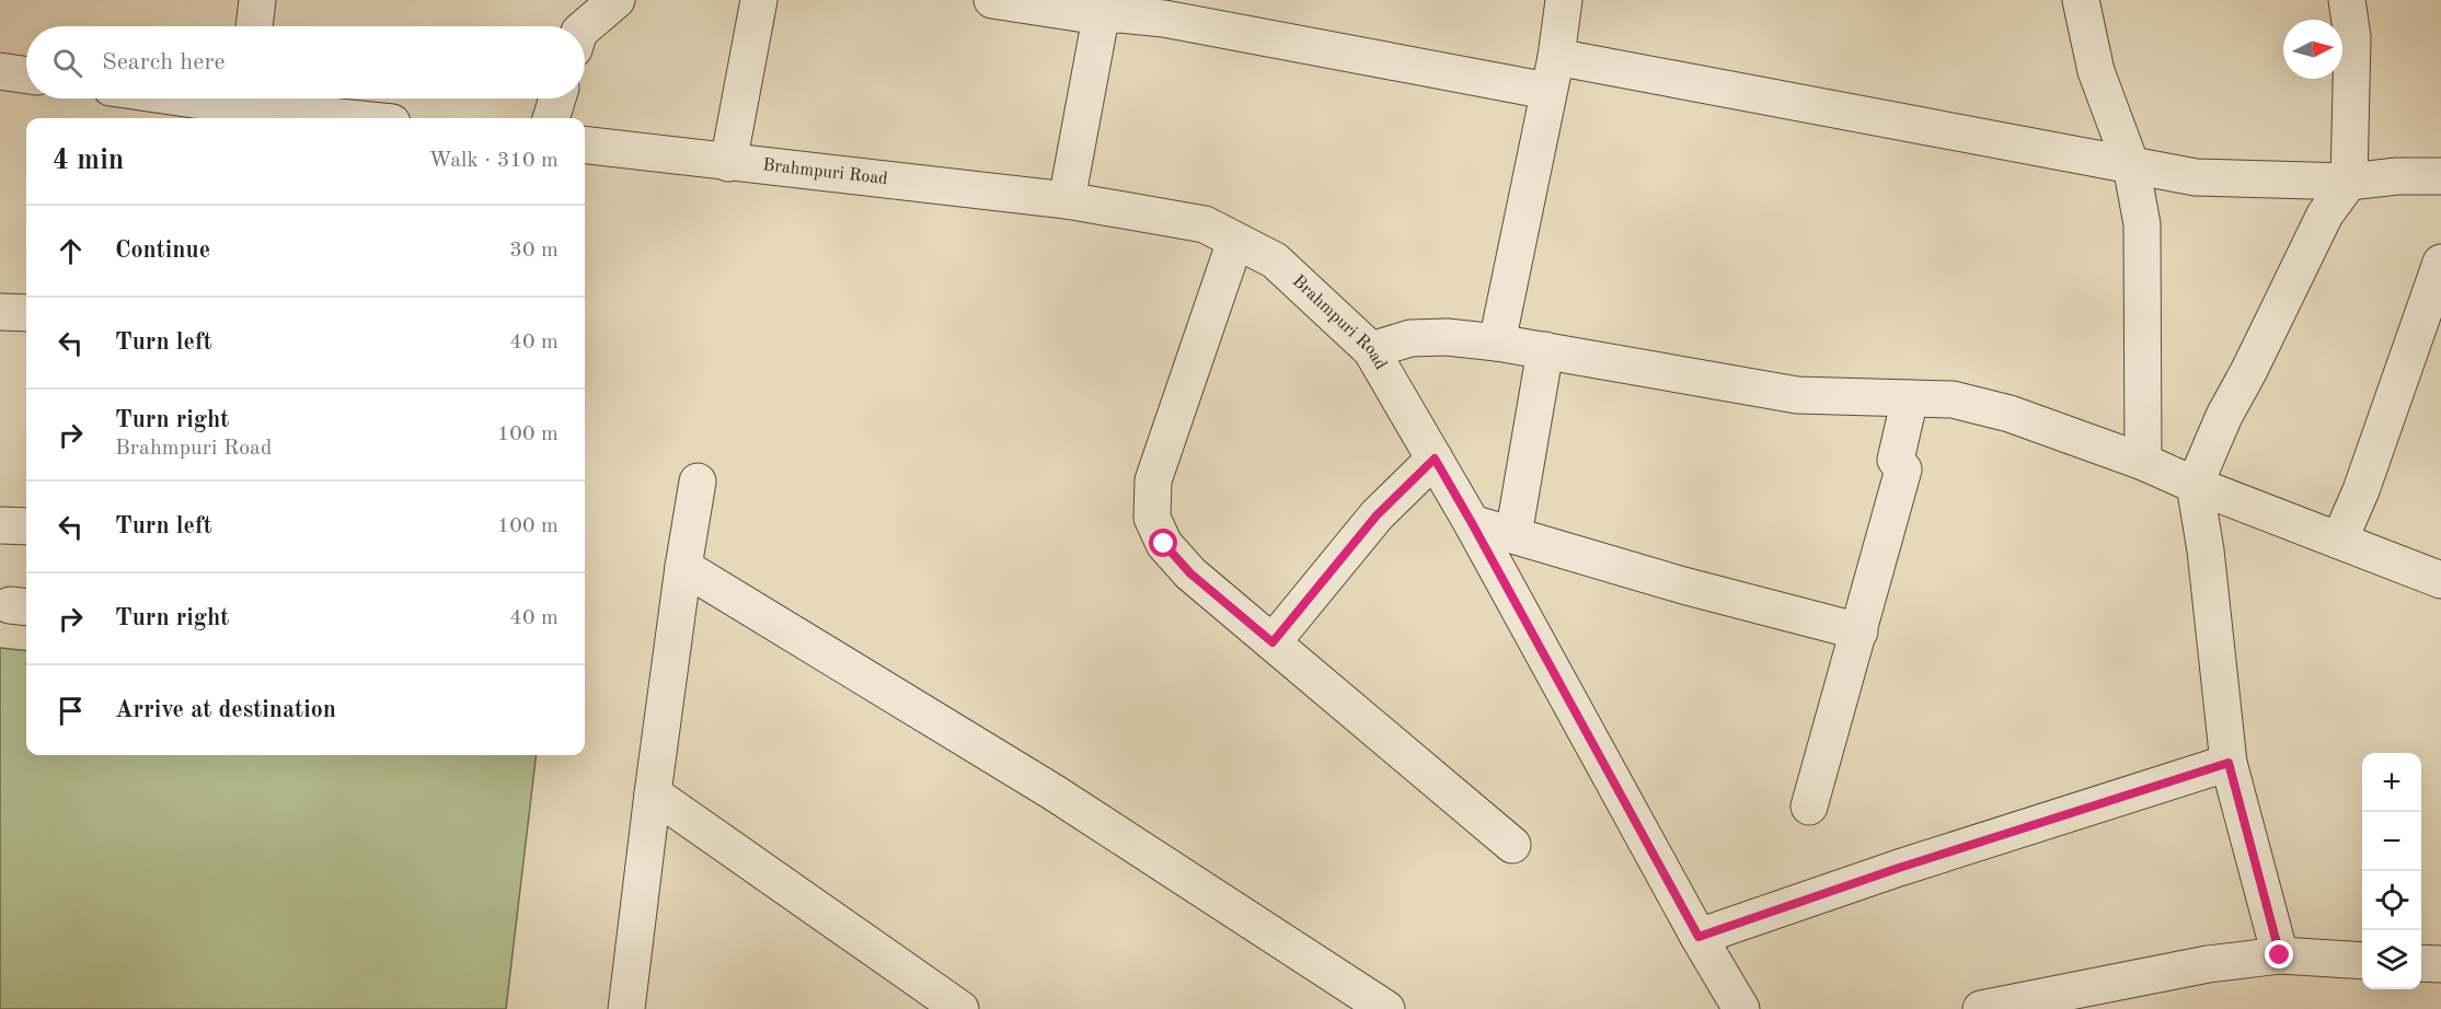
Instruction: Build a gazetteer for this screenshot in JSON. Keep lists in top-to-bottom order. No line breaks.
{"streets":{"street":["Brahmpuri Road"]},"north":"right","page":{"search":"Search here","heading":["4 min","Walk · 310 m"],"list":[["Continue","30 m"],["Turn left","40 m"],["Turn right","Brahmpuri Road","100 m"],["Turn left","100 m"],["Turn right","40 m"],"Arrive at destination"],"map_buttons":["+","−"]}}
